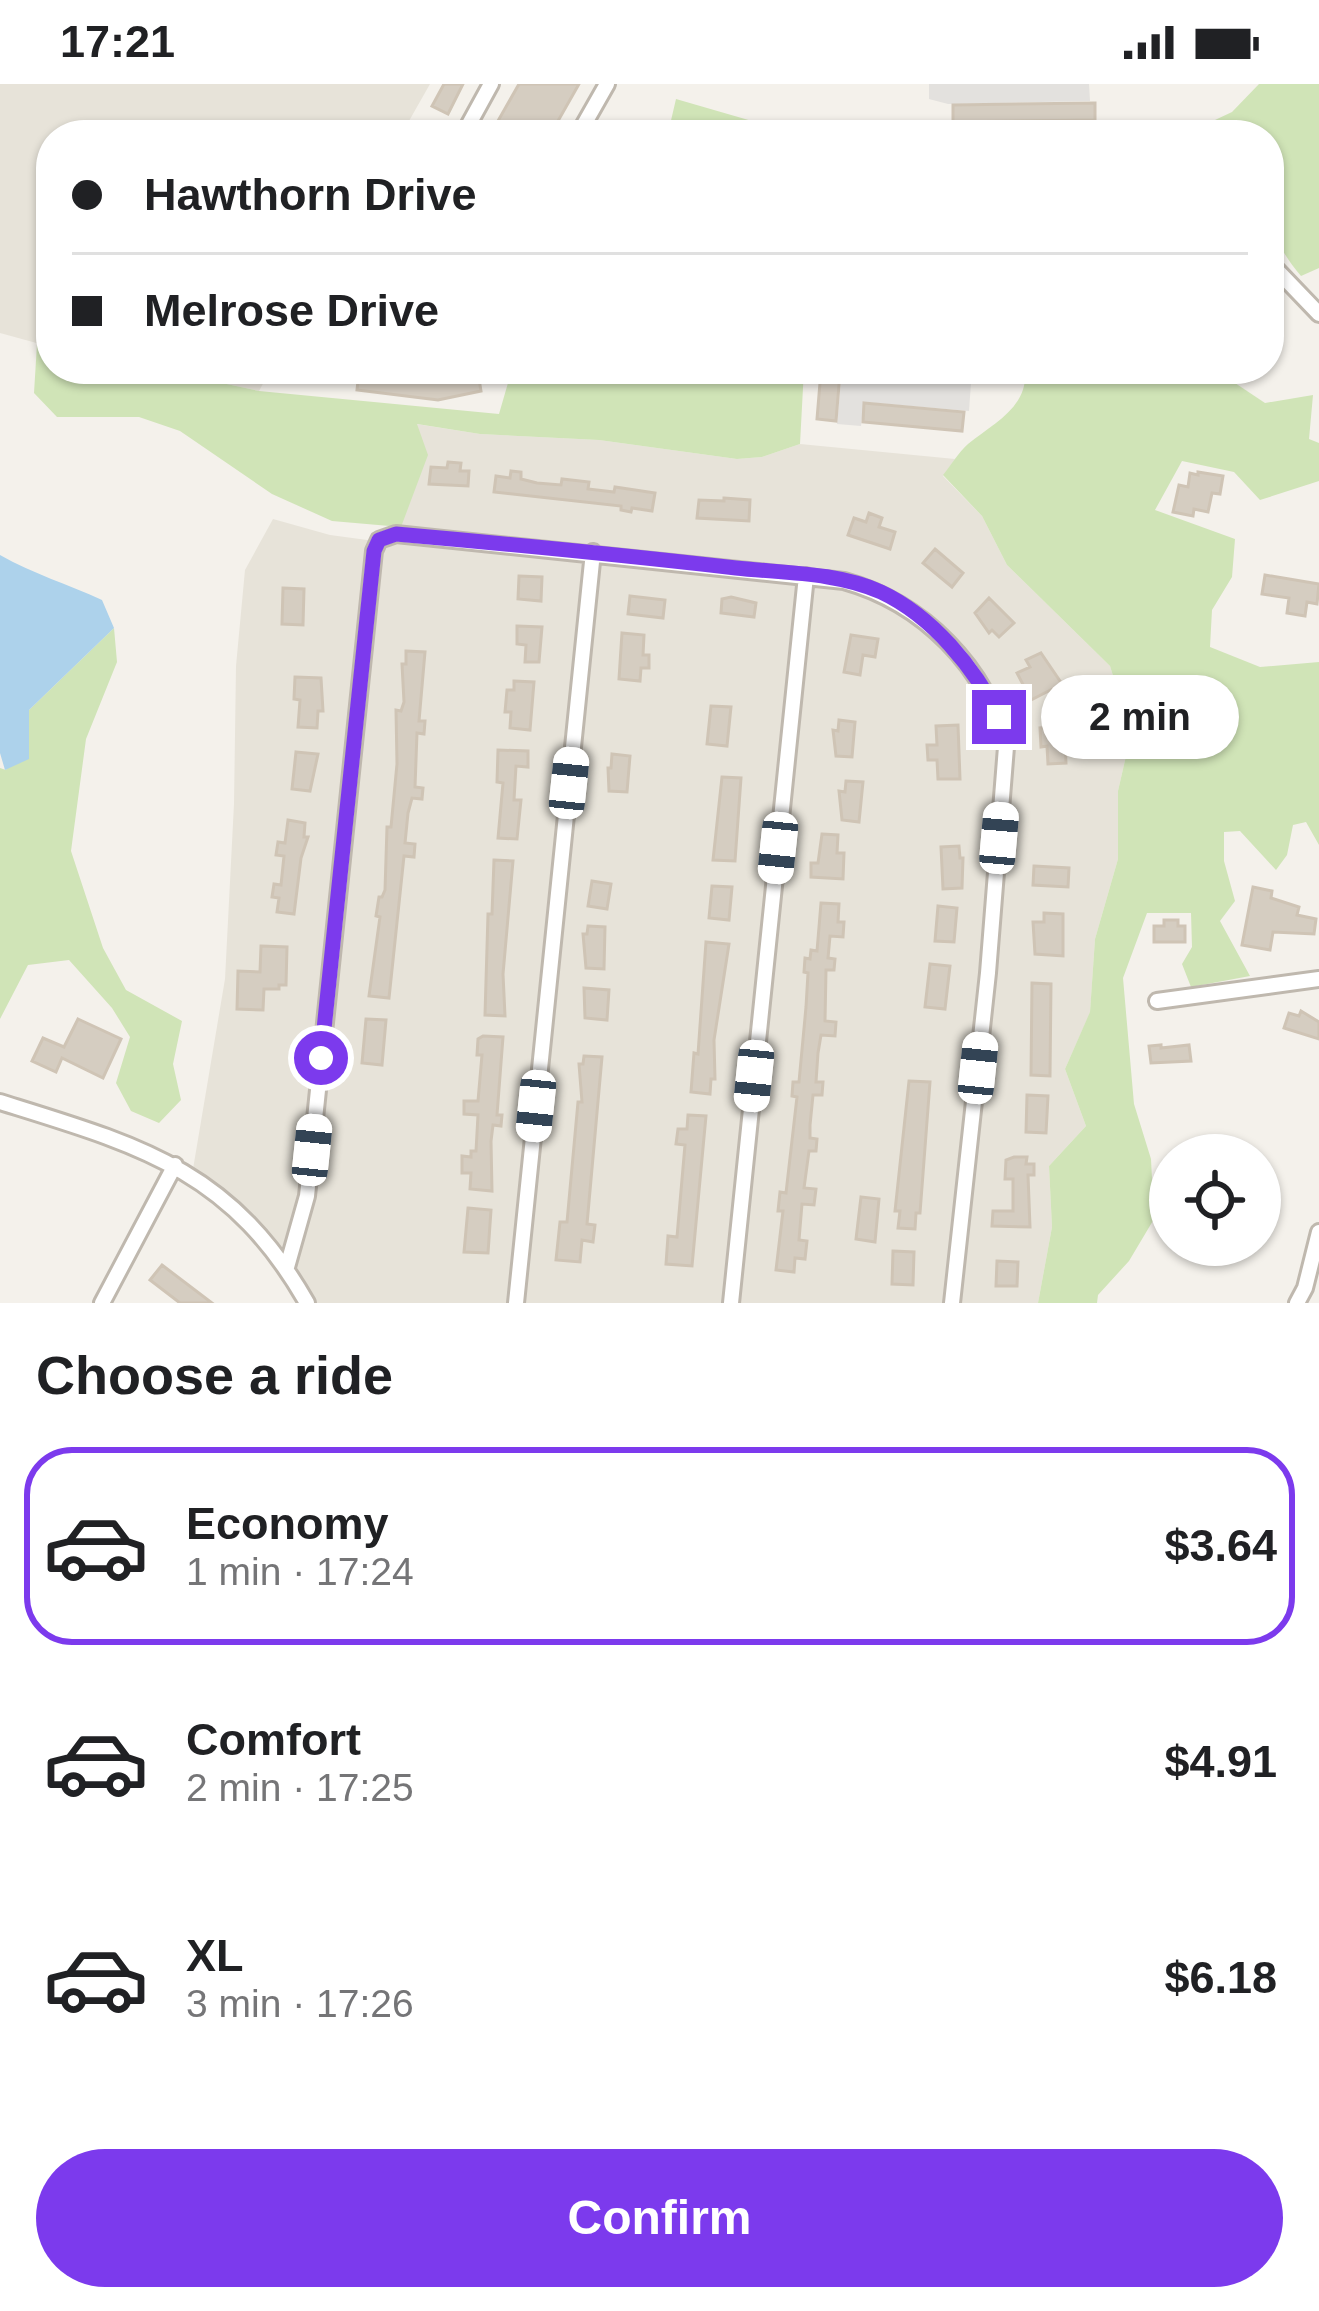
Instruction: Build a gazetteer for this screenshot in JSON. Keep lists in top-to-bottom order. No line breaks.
{"page":{"status":"17:21","banner":["Hawthorn Drive","Melrose Drive"],"bubble":"2 min","heading":"Choose a ride","list":[{"name":"Economy","note":"1 min · 17:24","value":"$3.64"},{"name":"Comfort","note":"2 min · 17:25","value":"$4.91"},{"name":"XL","note":"3 min · 17:26","value":"$6.18"}],"buttons":"Confirm"}}
